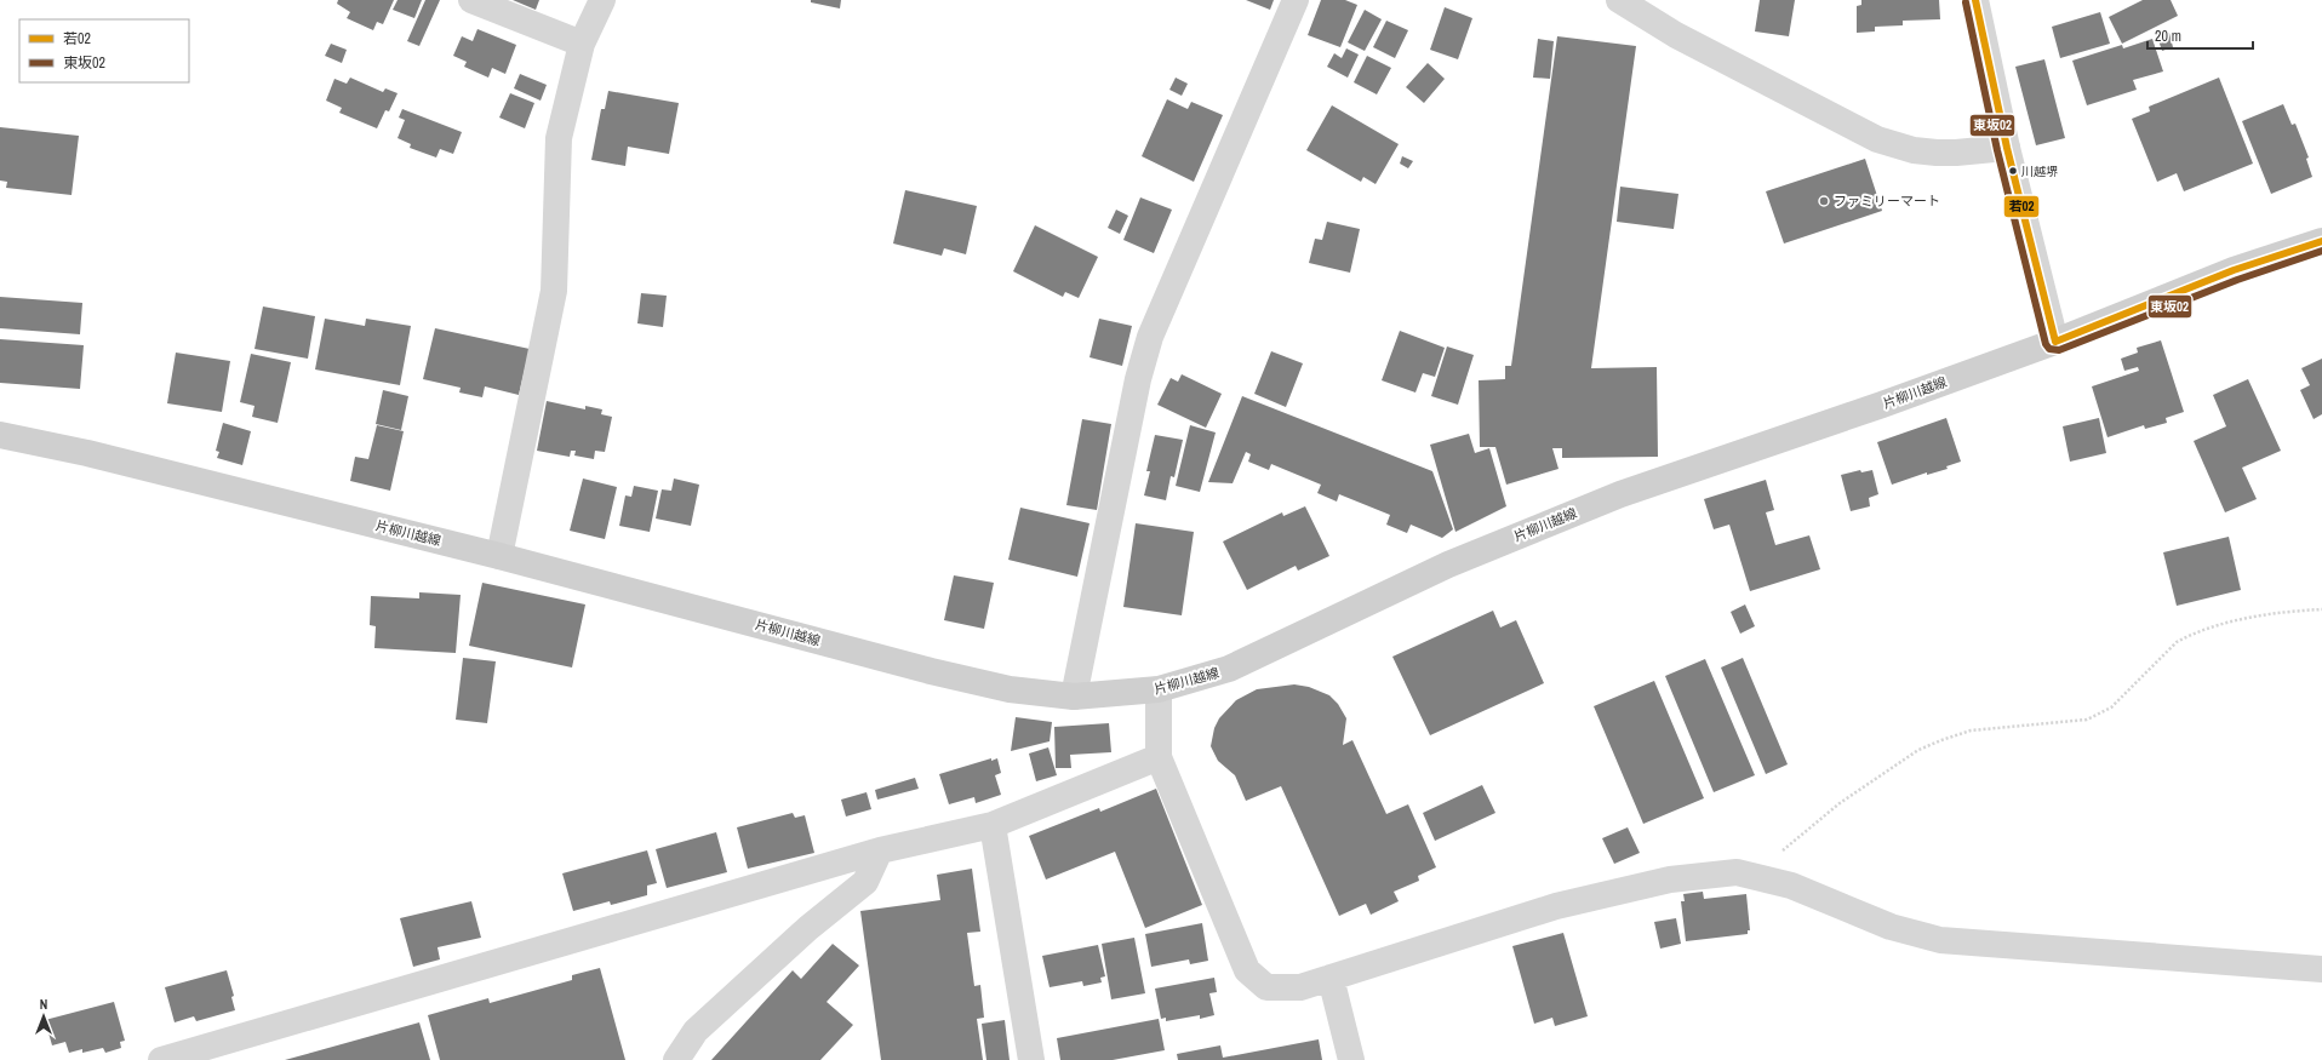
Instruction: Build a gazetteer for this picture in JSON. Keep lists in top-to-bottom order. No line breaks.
{"streets":{"main road":["片柳川越線"]},"places":["川越堺","ファミリーマート"],"lines":["transit line 若02","transit line 東坂02"],"legend":["若02","東坂02"],"scale_bar":"20 m","north":"top"}
